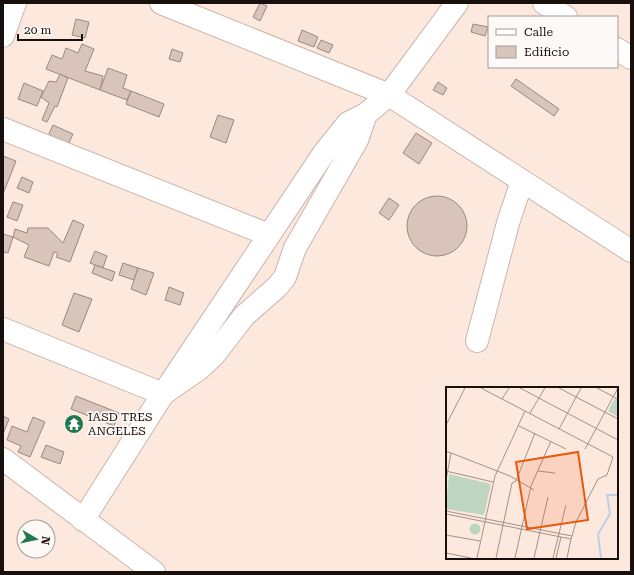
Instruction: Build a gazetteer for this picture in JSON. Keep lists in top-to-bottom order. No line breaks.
{"places":{"temple":["IASD TRES ANGELES"]},"legend":["Calle","Edificio"],"scale_bar":"20 m","north":"right"}
